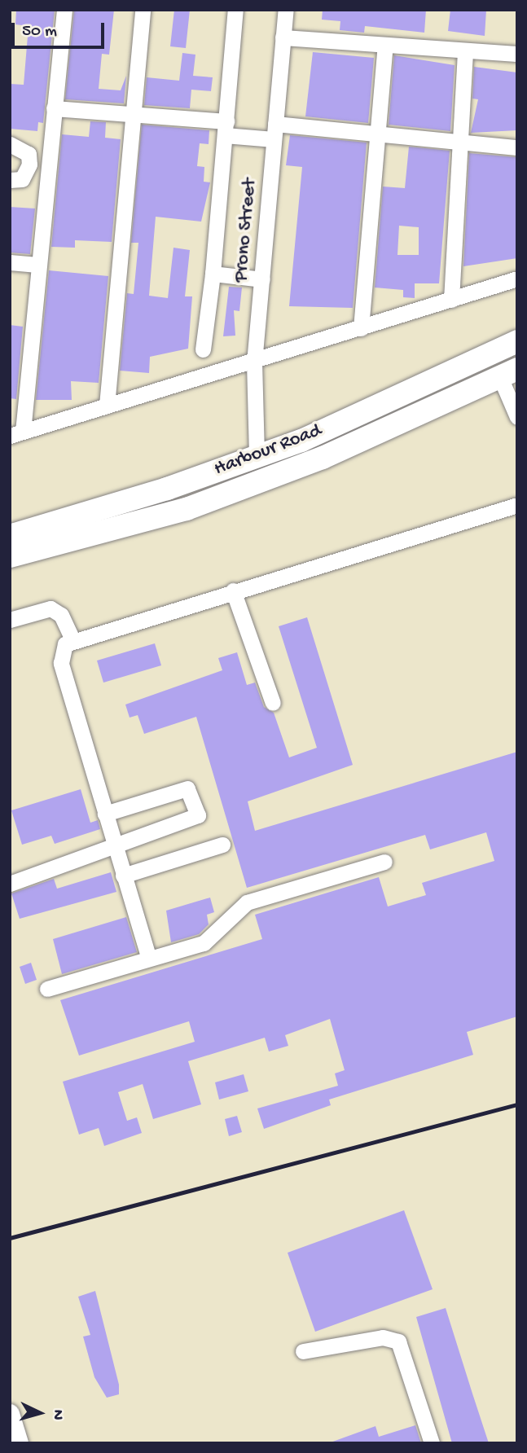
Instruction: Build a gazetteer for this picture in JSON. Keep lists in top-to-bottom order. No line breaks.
{"streets":{"highway":["Harbour Road"],"street":["Prono Street"]},"crossings":[["Prono Street","Harbour Road"]],"scale_bar":"50 m","north":"right"}
